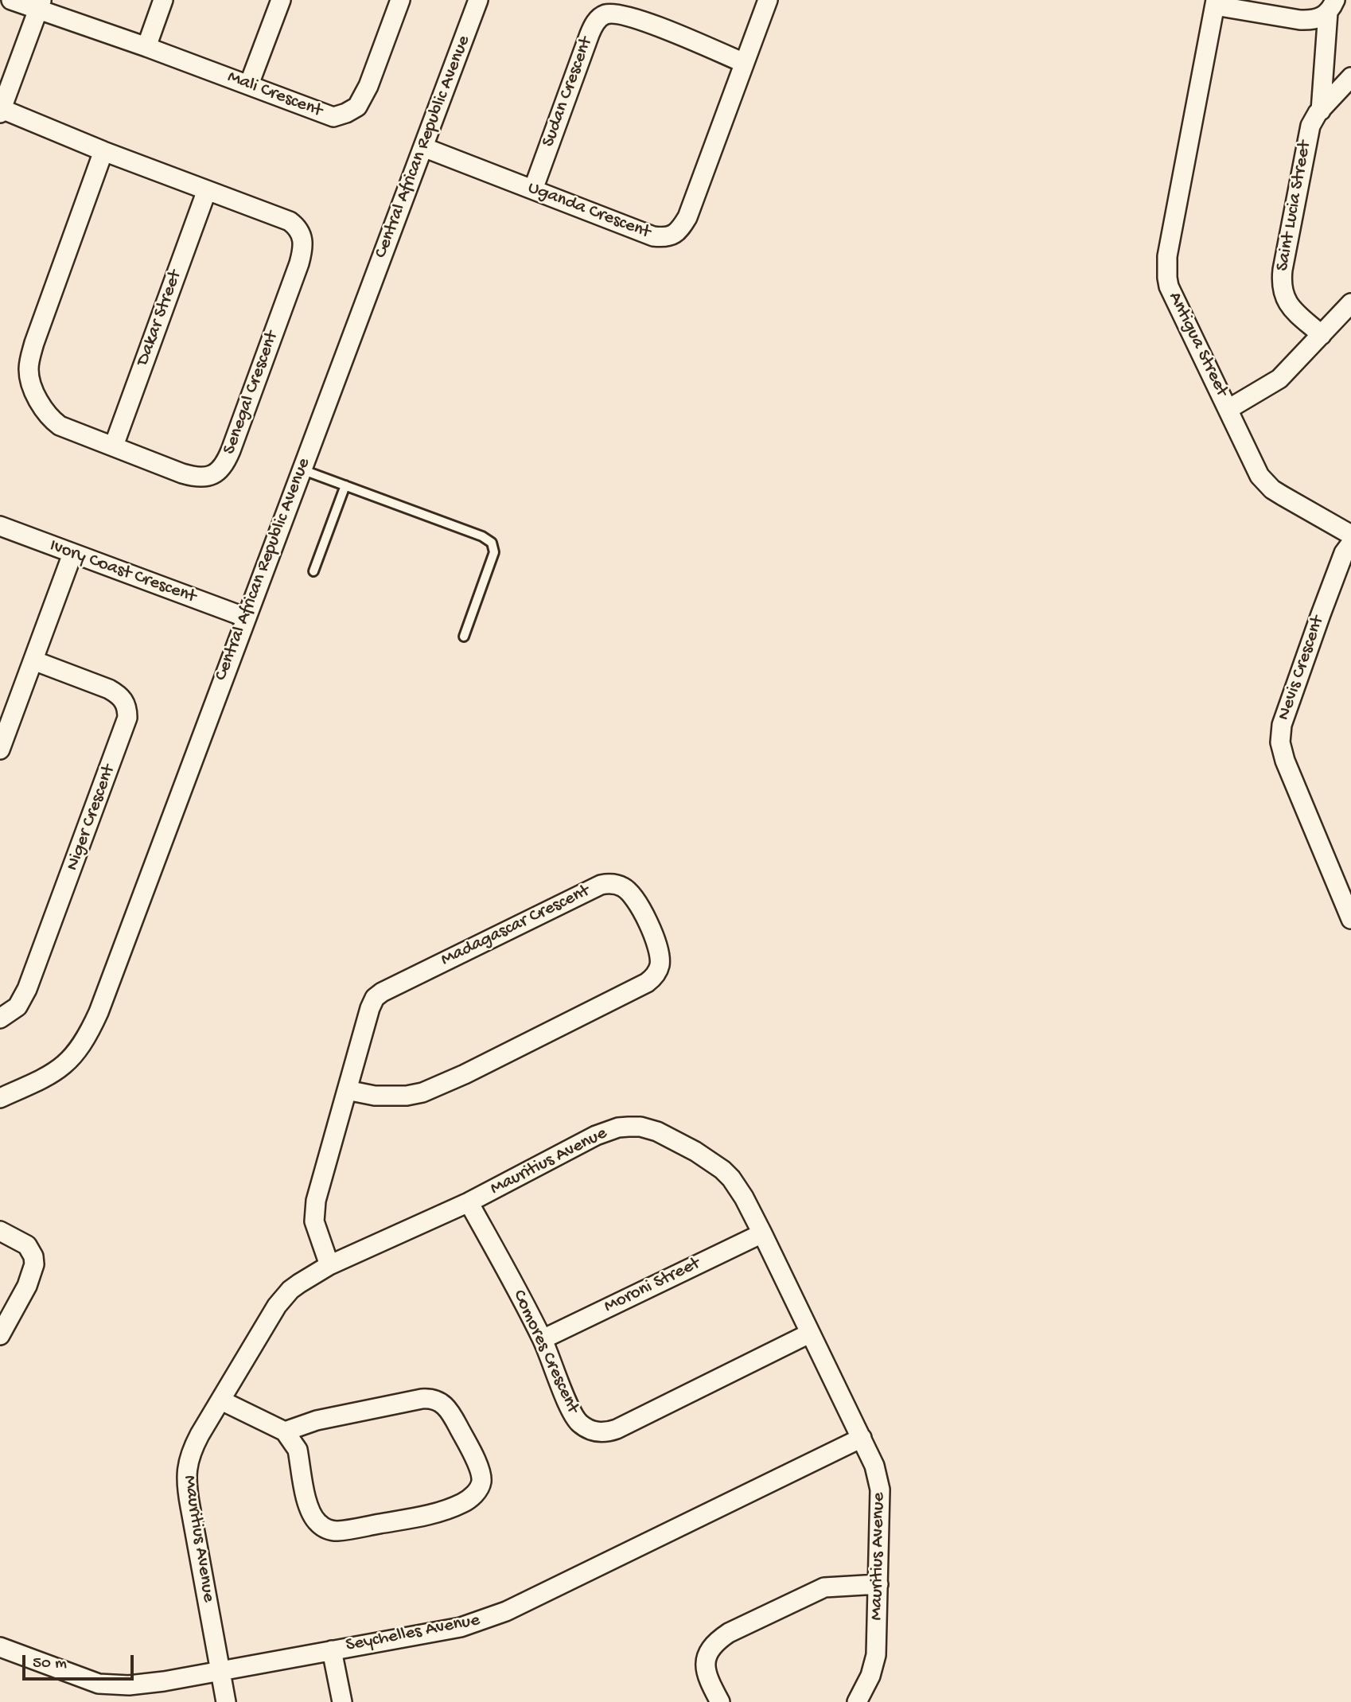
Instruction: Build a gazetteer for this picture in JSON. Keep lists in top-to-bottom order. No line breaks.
{"streets":{"street":["Sudan Crescent","Mali Crescent","Central African Republic Avenue","Saint Lucia Street","Uganda Crescent","Dakar Street","Antigua Street","Senegal Crescent","Ivory Coast Crescent","Nevis Crescent","Niger Crescent","Madagascar Crescent","Mauritius Avenue","Moroni Street","Comores Crescent","Seychelles Avenue"]},"crossings":[["Sudan Crescent","Uganda Crescent"],["Central African Republic Avenue","Uganda Crescent"],["Central African Republic Avenue","Ivory Coast Crescent"],["Dakar Street","Senegal Crescent"],["Madagascar Crescent","Mauritius Avenue"],["Mauritius Avenue","Moroni Street"],["Mauritius Avenue","Comores Crescent"],["Mauritius Avenue","Seychelles Avenue"],["Moroni Street","Comores Crescent"]],"scale_bar":"50 m"}
